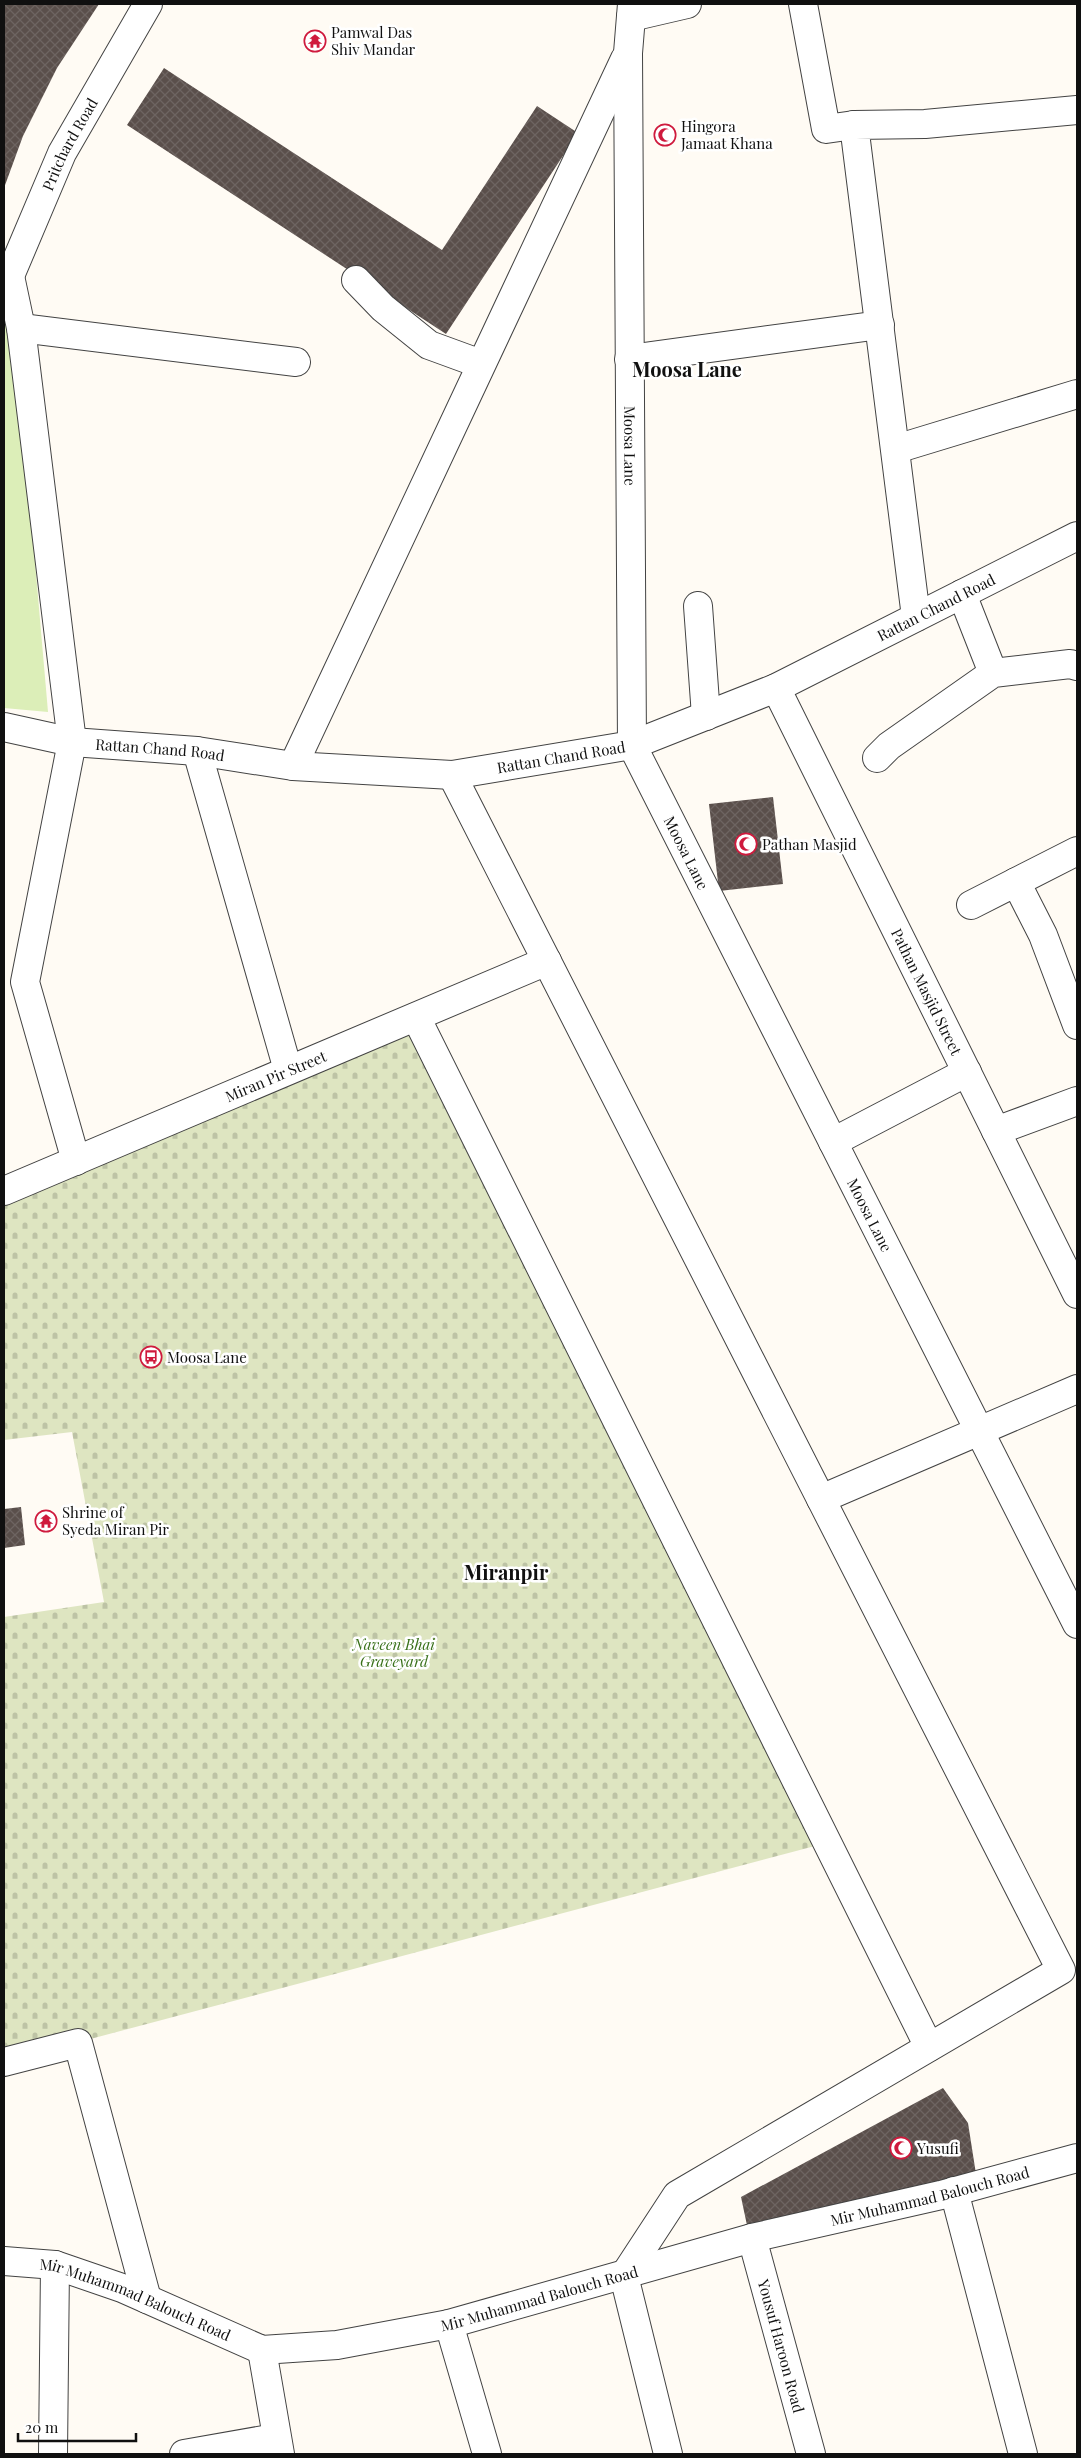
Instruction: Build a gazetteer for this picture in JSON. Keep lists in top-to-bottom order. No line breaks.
{"streets":{"street":["Pritchard Road","Moosa Lane","Rattan Chand Road","Pathan Masjid Street","Miran Pir Street","Mir Muhammad Balouch Road","Yousuf Haroon Road"]},"crossings":[["Moosa Lane","Rattan Chand Road"],["Rattan Chand Road","Pathan Masjid Street"],["Mir Muhammad Balouch Road","Yousuf Haroon Road"]],"districts":["Moosa Lane","Miranpir"],"parks":["Naveen Bhai Graveyard"],"places":{"temple":["Pamwal Das Shiv Mandar","Shrine of Syeda Miran Pir"],"mosque":["Hingora Jamaat Khana","Pathan Masjid","Yusufi"],"bus stop":["Moosa Lane"]},"scale_bar":"20 m"}
